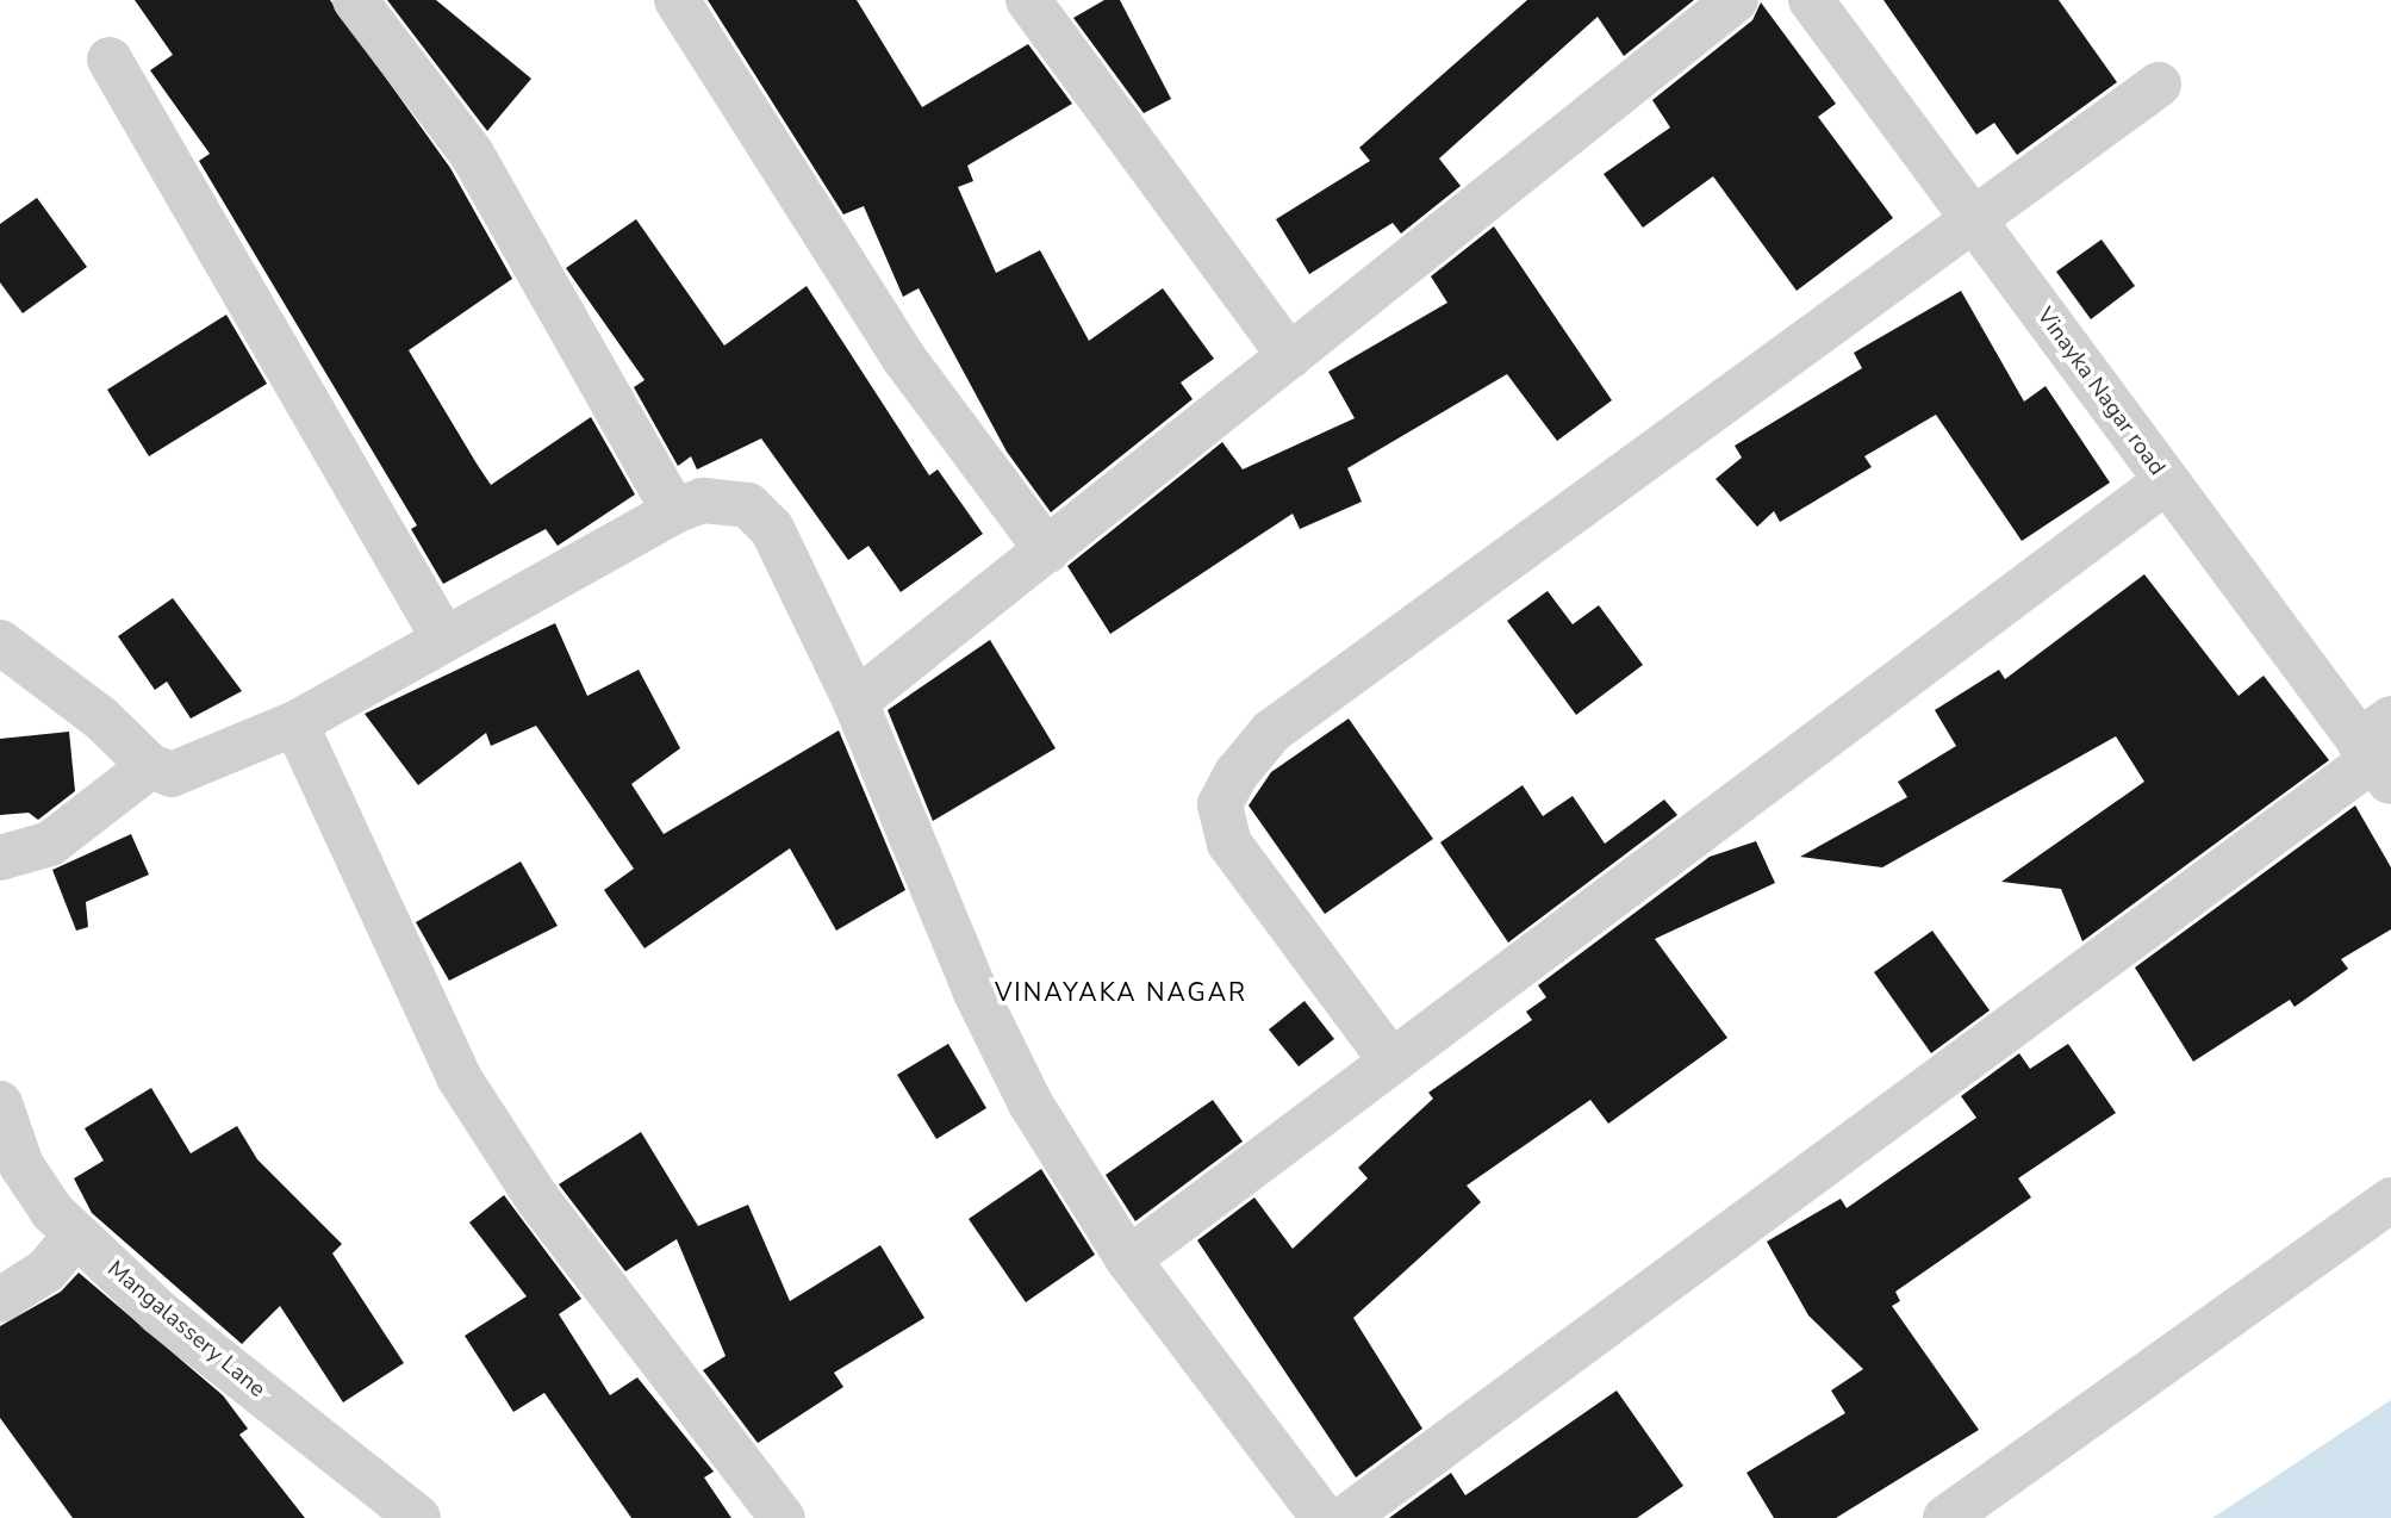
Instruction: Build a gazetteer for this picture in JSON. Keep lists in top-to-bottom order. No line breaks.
{"streets":{"street":["Vinayka Nagar road","Mangalassery Lane"]},"districts":["VINAYAKA NAGAR"]}
